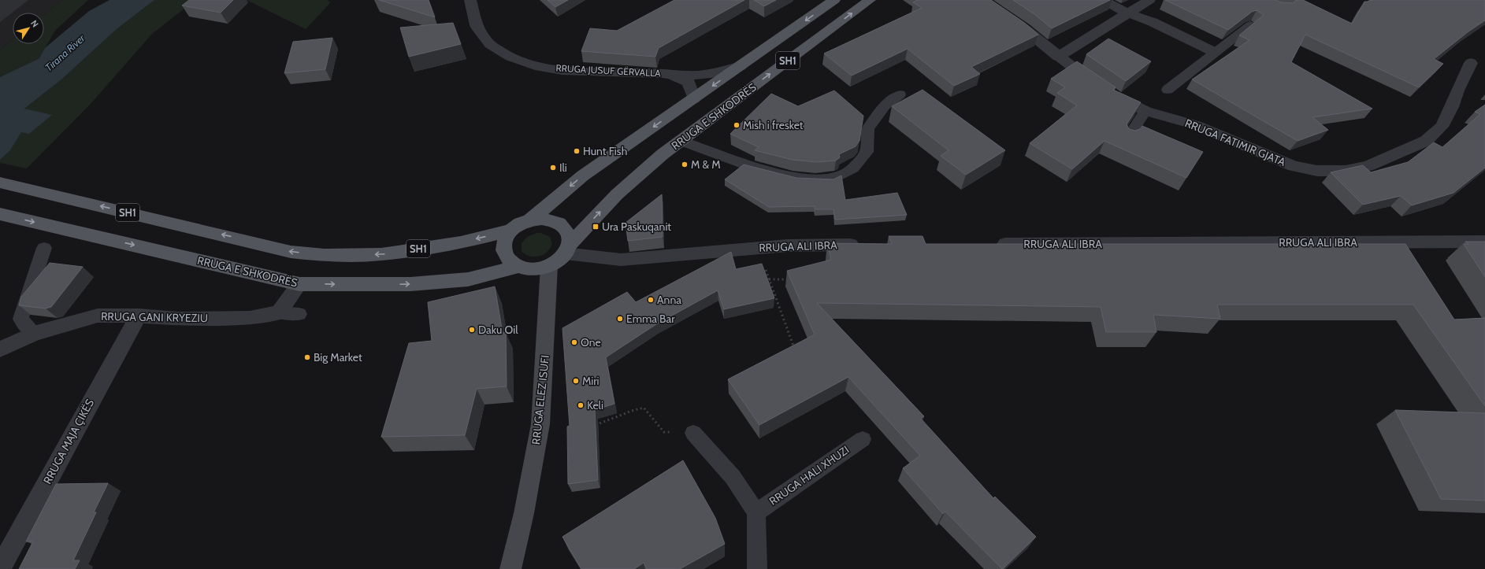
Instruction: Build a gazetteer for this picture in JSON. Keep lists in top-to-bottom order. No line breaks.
{"streets":{"main road":["SH1","RRUGA E SHKODRËS","RRUGA ELEZ ISUFI"],"street":["RRUGA JUSUF GËRVALLA","RRUGA FATIMIR GJATA","RRUGA ALI IBRA","RRUGA GANI KRYEZIU","RRUGA MAJA ÇIKËS"],"lane":["RRUGA HALI XHUZI"]},"crossings":[["SH1","RRUGA JUSUF GËRVALLA"],["SH1","RRUGA E SHKODRËS"],["SH1","RRUGA ALI IBRA"],["SH1","RRUGA ELEZ ISUFI"],["RRUGA E SHKODRËS","RRUGA ALI IBRA"],["RRUGA E SHKODRËS","RRUGA ELEZ ISUFI"],["RRUGA ALI IBRA","RRUGA ELEZ ISUFI"],["RRUGA GANI KRYEZIU","RRUGA MAJA ÇIKËS"]],"water":["Tirana River"],"places":{"other":["Mish i fresket","Hunt Fish","M & M","Ili","Anna","Emma Bar","Daku Oil","One","Big Market","Miri","Keli"],"transit":["Ura Paskuqanit"]},"north":"top right"}
